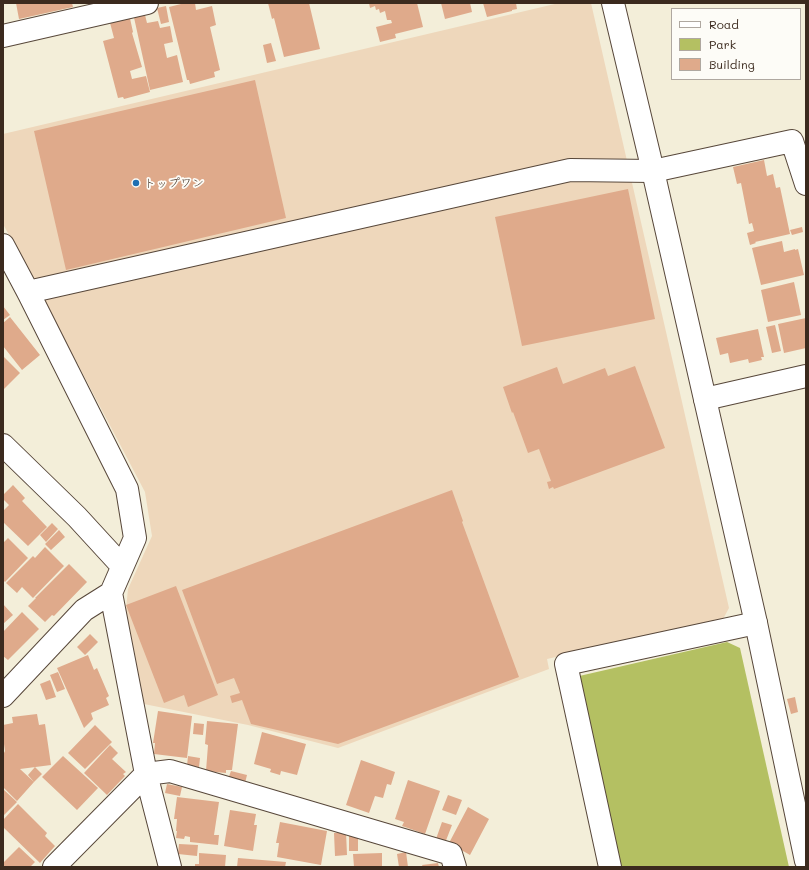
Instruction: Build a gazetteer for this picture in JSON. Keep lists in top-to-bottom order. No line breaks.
{"places":["トップワン"],"legend":["Road","Park","Building"]}
